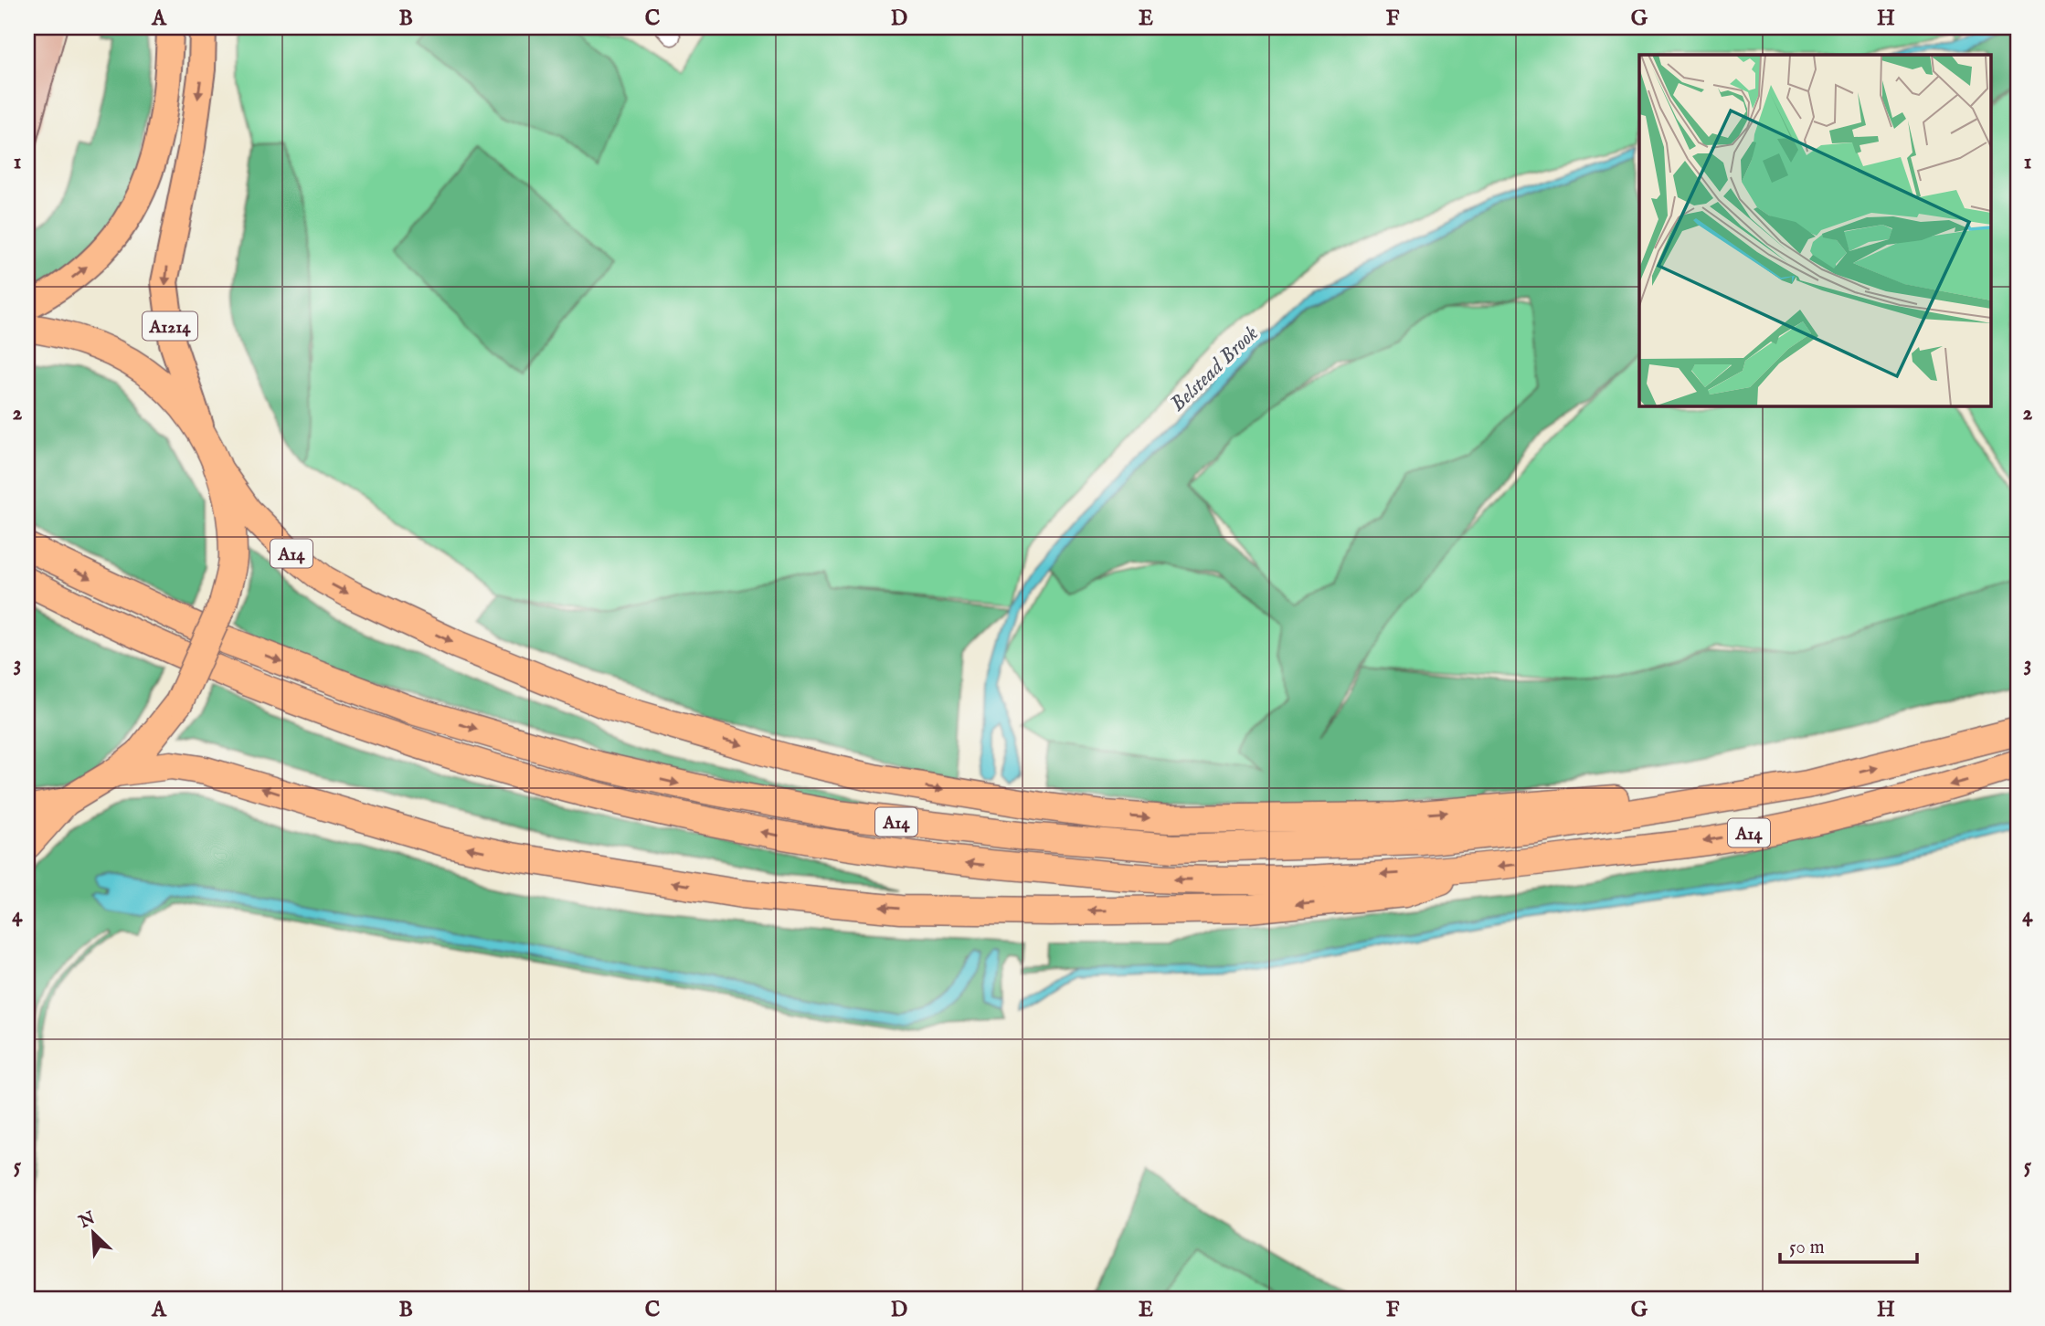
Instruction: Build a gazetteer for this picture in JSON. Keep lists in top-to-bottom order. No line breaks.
{"streets":{"highway":["A14"],"main road":["A1214"]},"water":["Belstead Brook"],"scale_bar":"50 m","north":"top left","grid":{"columns":["A","B","C","D","E","F","G","H"],"rows":["1","2","3","4","5"]}}
